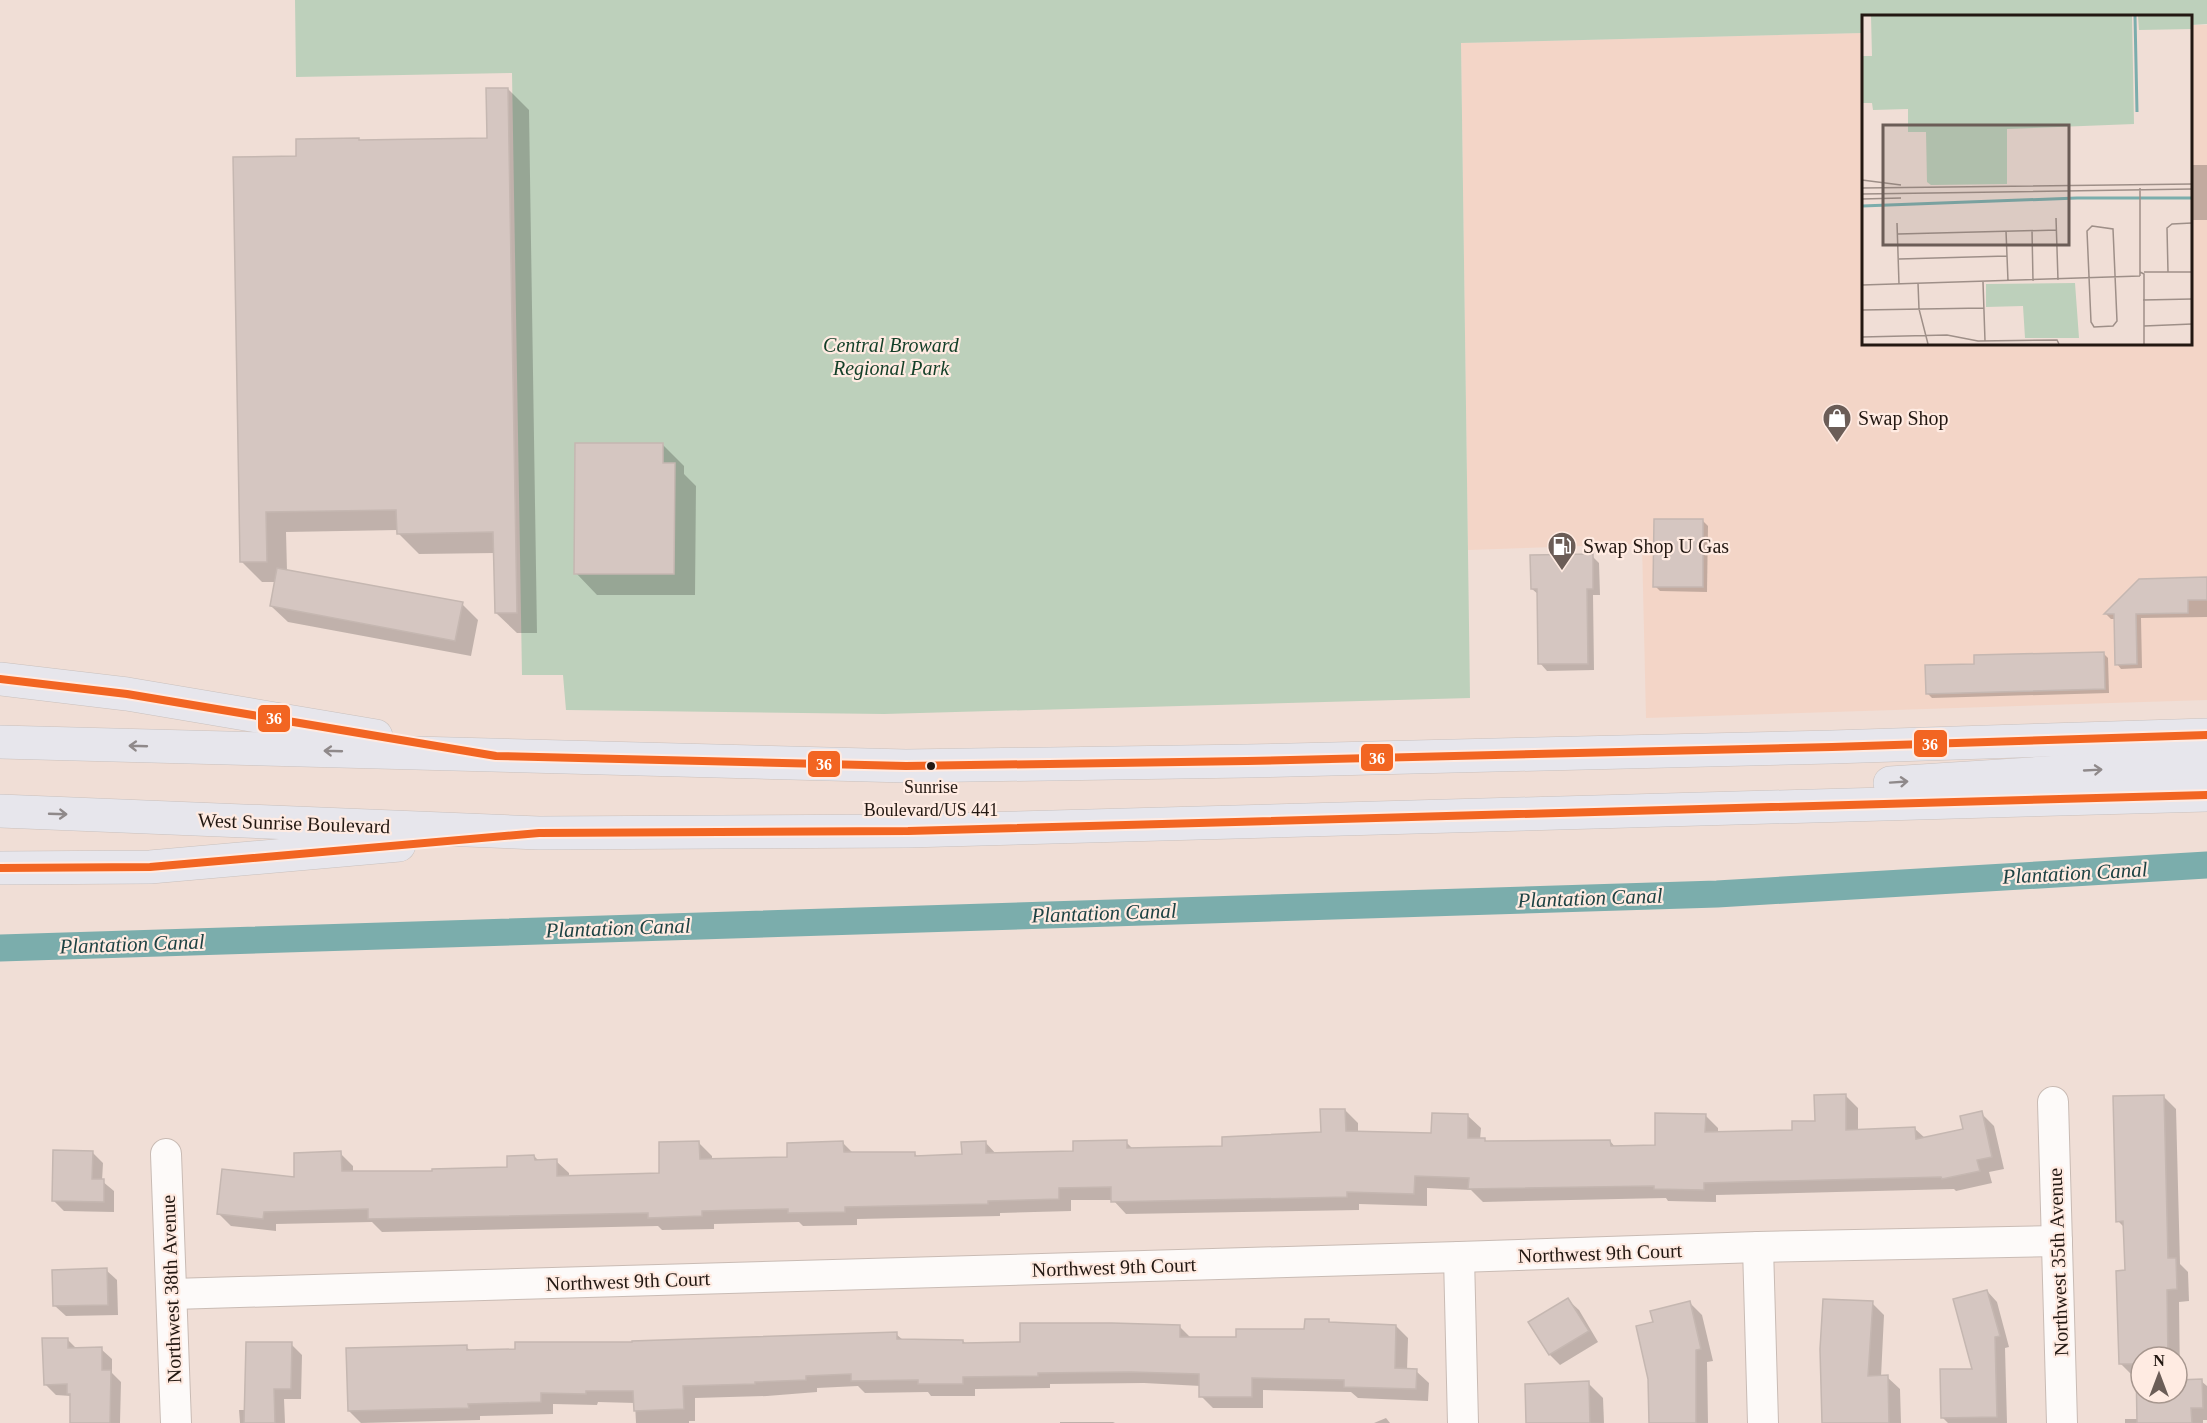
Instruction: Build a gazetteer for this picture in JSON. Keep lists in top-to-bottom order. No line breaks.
{"streets":{"main road":["West Sunrise Boulevard"],"street":["Northwest 9th Court","Northwest 35th Avenue","Northwest 38th Avenue"]},"crossings":[["Northwest 9th Court","Northwest 35th Avenue"],["Northwest 9th Court","Northwest 38th Avenue"]],"water":["Plantation Canal"],"parks":["Central Broward Regional Park"],"places":{"shop":["Swap Shop"],"fuel station":["Swap Shop U Gas"],"other":["Sunrise Boulevard/US 441"]},"lines":["transit line 36"],"north":"top"}
